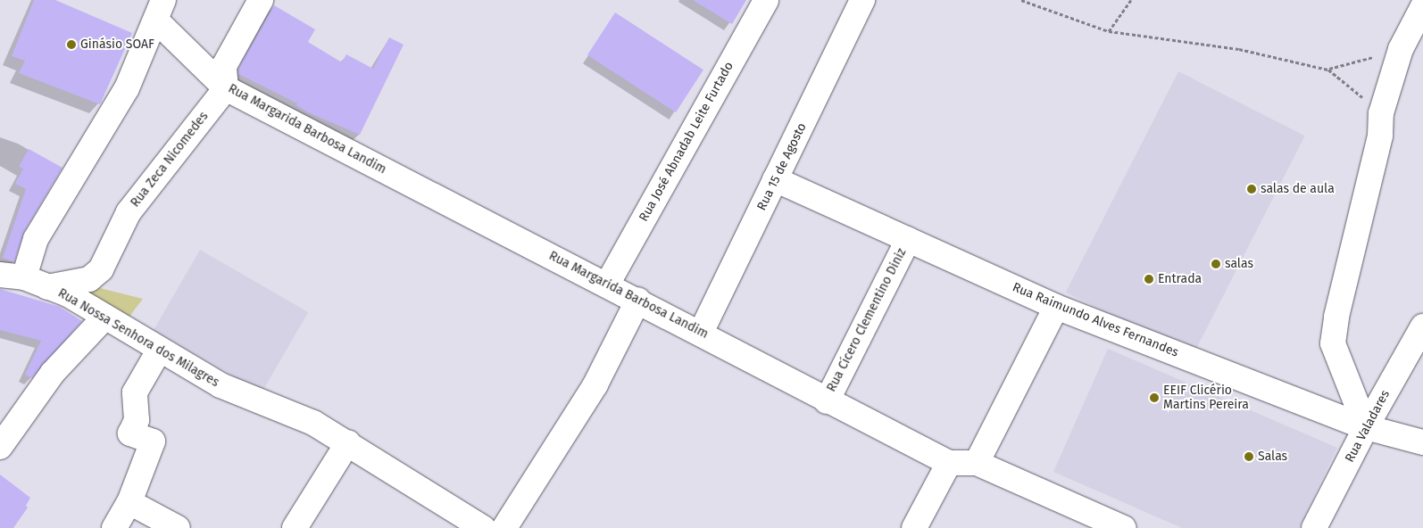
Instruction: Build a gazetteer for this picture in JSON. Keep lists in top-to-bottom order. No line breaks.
{"streets":{"street":["Rua Margarida Barbosa Landim","Rua José Abnadab Leite Furtado","Rua Zeca Nicomedes","Rua 15 de Agosto","Rua Cícero Clementino Diniz","Rua Raimundo Alves Fernandes","Rua Nossa Senhora dos Milagres","Rua Valadares"]},"crossings":[["Rua Margarida Barbosa Landim","Rua José Abnadab Leite Furtado"],["Rua Margarida Barbosa Landim","Rua Zeca Nicomedes"],["Rua Margarida Barbosa Landim","Rua 15 de Agosto"],["Rua Margarida Barbosa Landim","Rua Cícero Clementino Diniz"],["Rua Zeca Nicomedes","Rua Nossa Senhora dos Milagres"],["Rua 15 de Agosto","Rua Raimundo Alves Fernandes"],["Rua Cícero Clementino Diniz","Rua Raimundo Alves Fernandes"],["Rua Raimundo Alves Fernandes","Rua Valadares"]],"places":["Ginásio SOAF","salas de aula","salas","Entrada","EEIF Clicério Martins Pereira","Salas"]}
